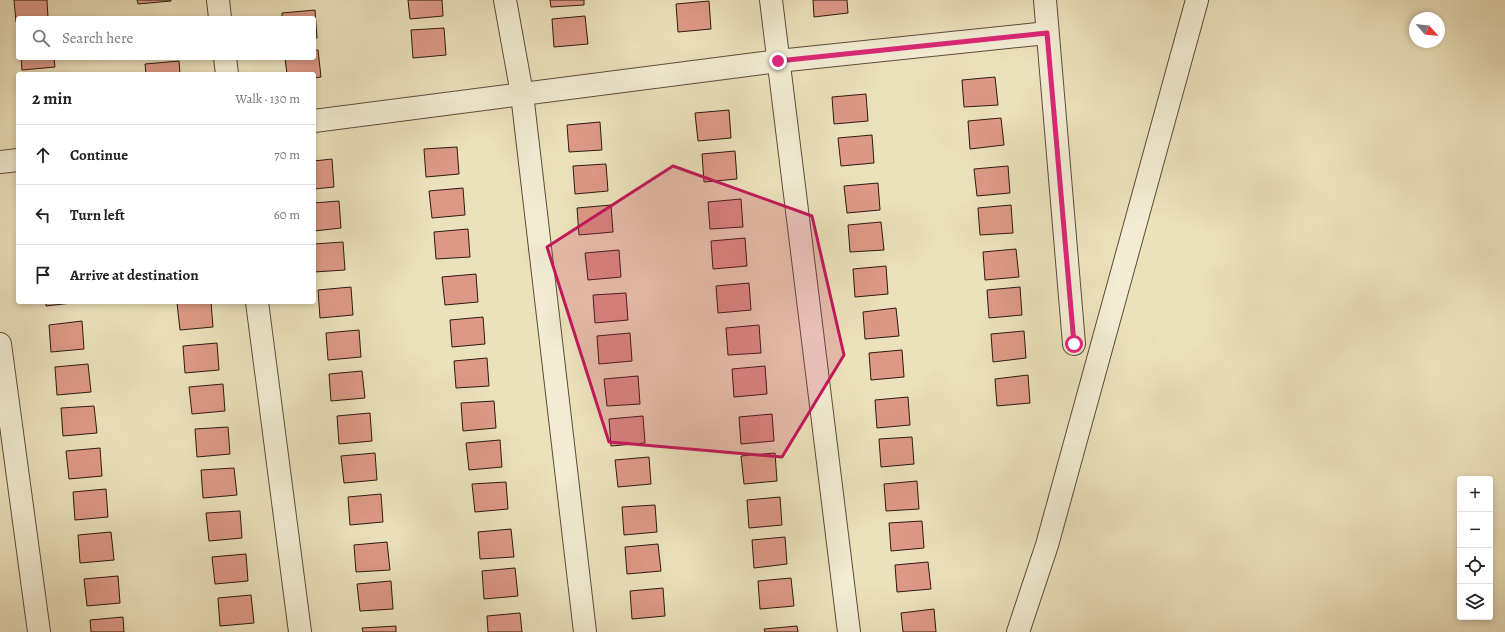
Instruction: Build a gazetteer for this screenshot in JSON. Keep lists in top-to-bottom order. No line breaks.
{"north":"bottom right","page":{"search":"Search here","heading":["2 min","Walk · 130 m"],"list":[["Continue","70 m"],["Turn left","60 m"],"Arrive at destination"],"map_buttons":["+","−"]}}
